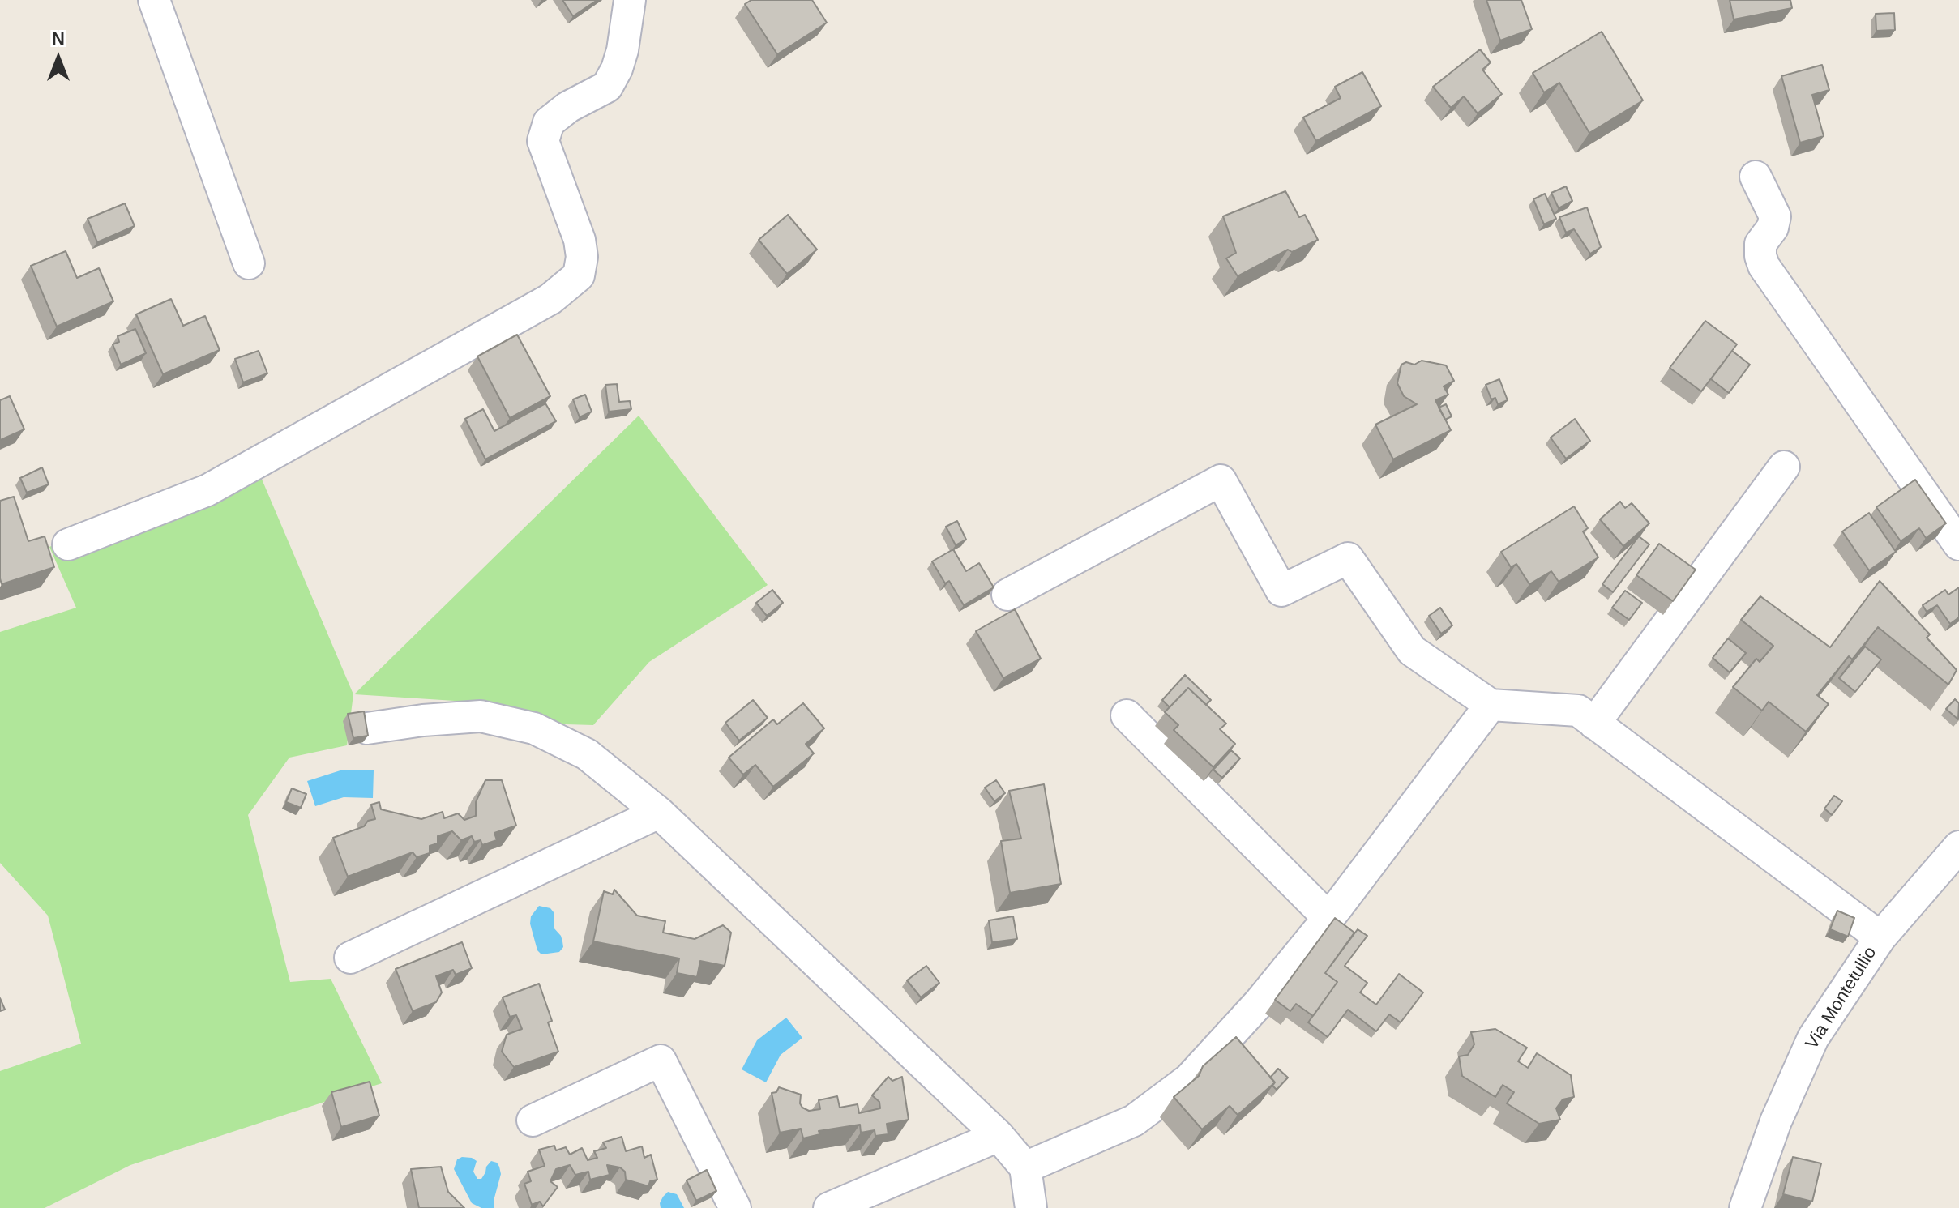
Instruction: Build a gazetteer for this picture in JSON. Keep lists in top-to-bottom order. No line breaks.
{"streets":{"street":["Via Montetullio"]},"north":"top"}
